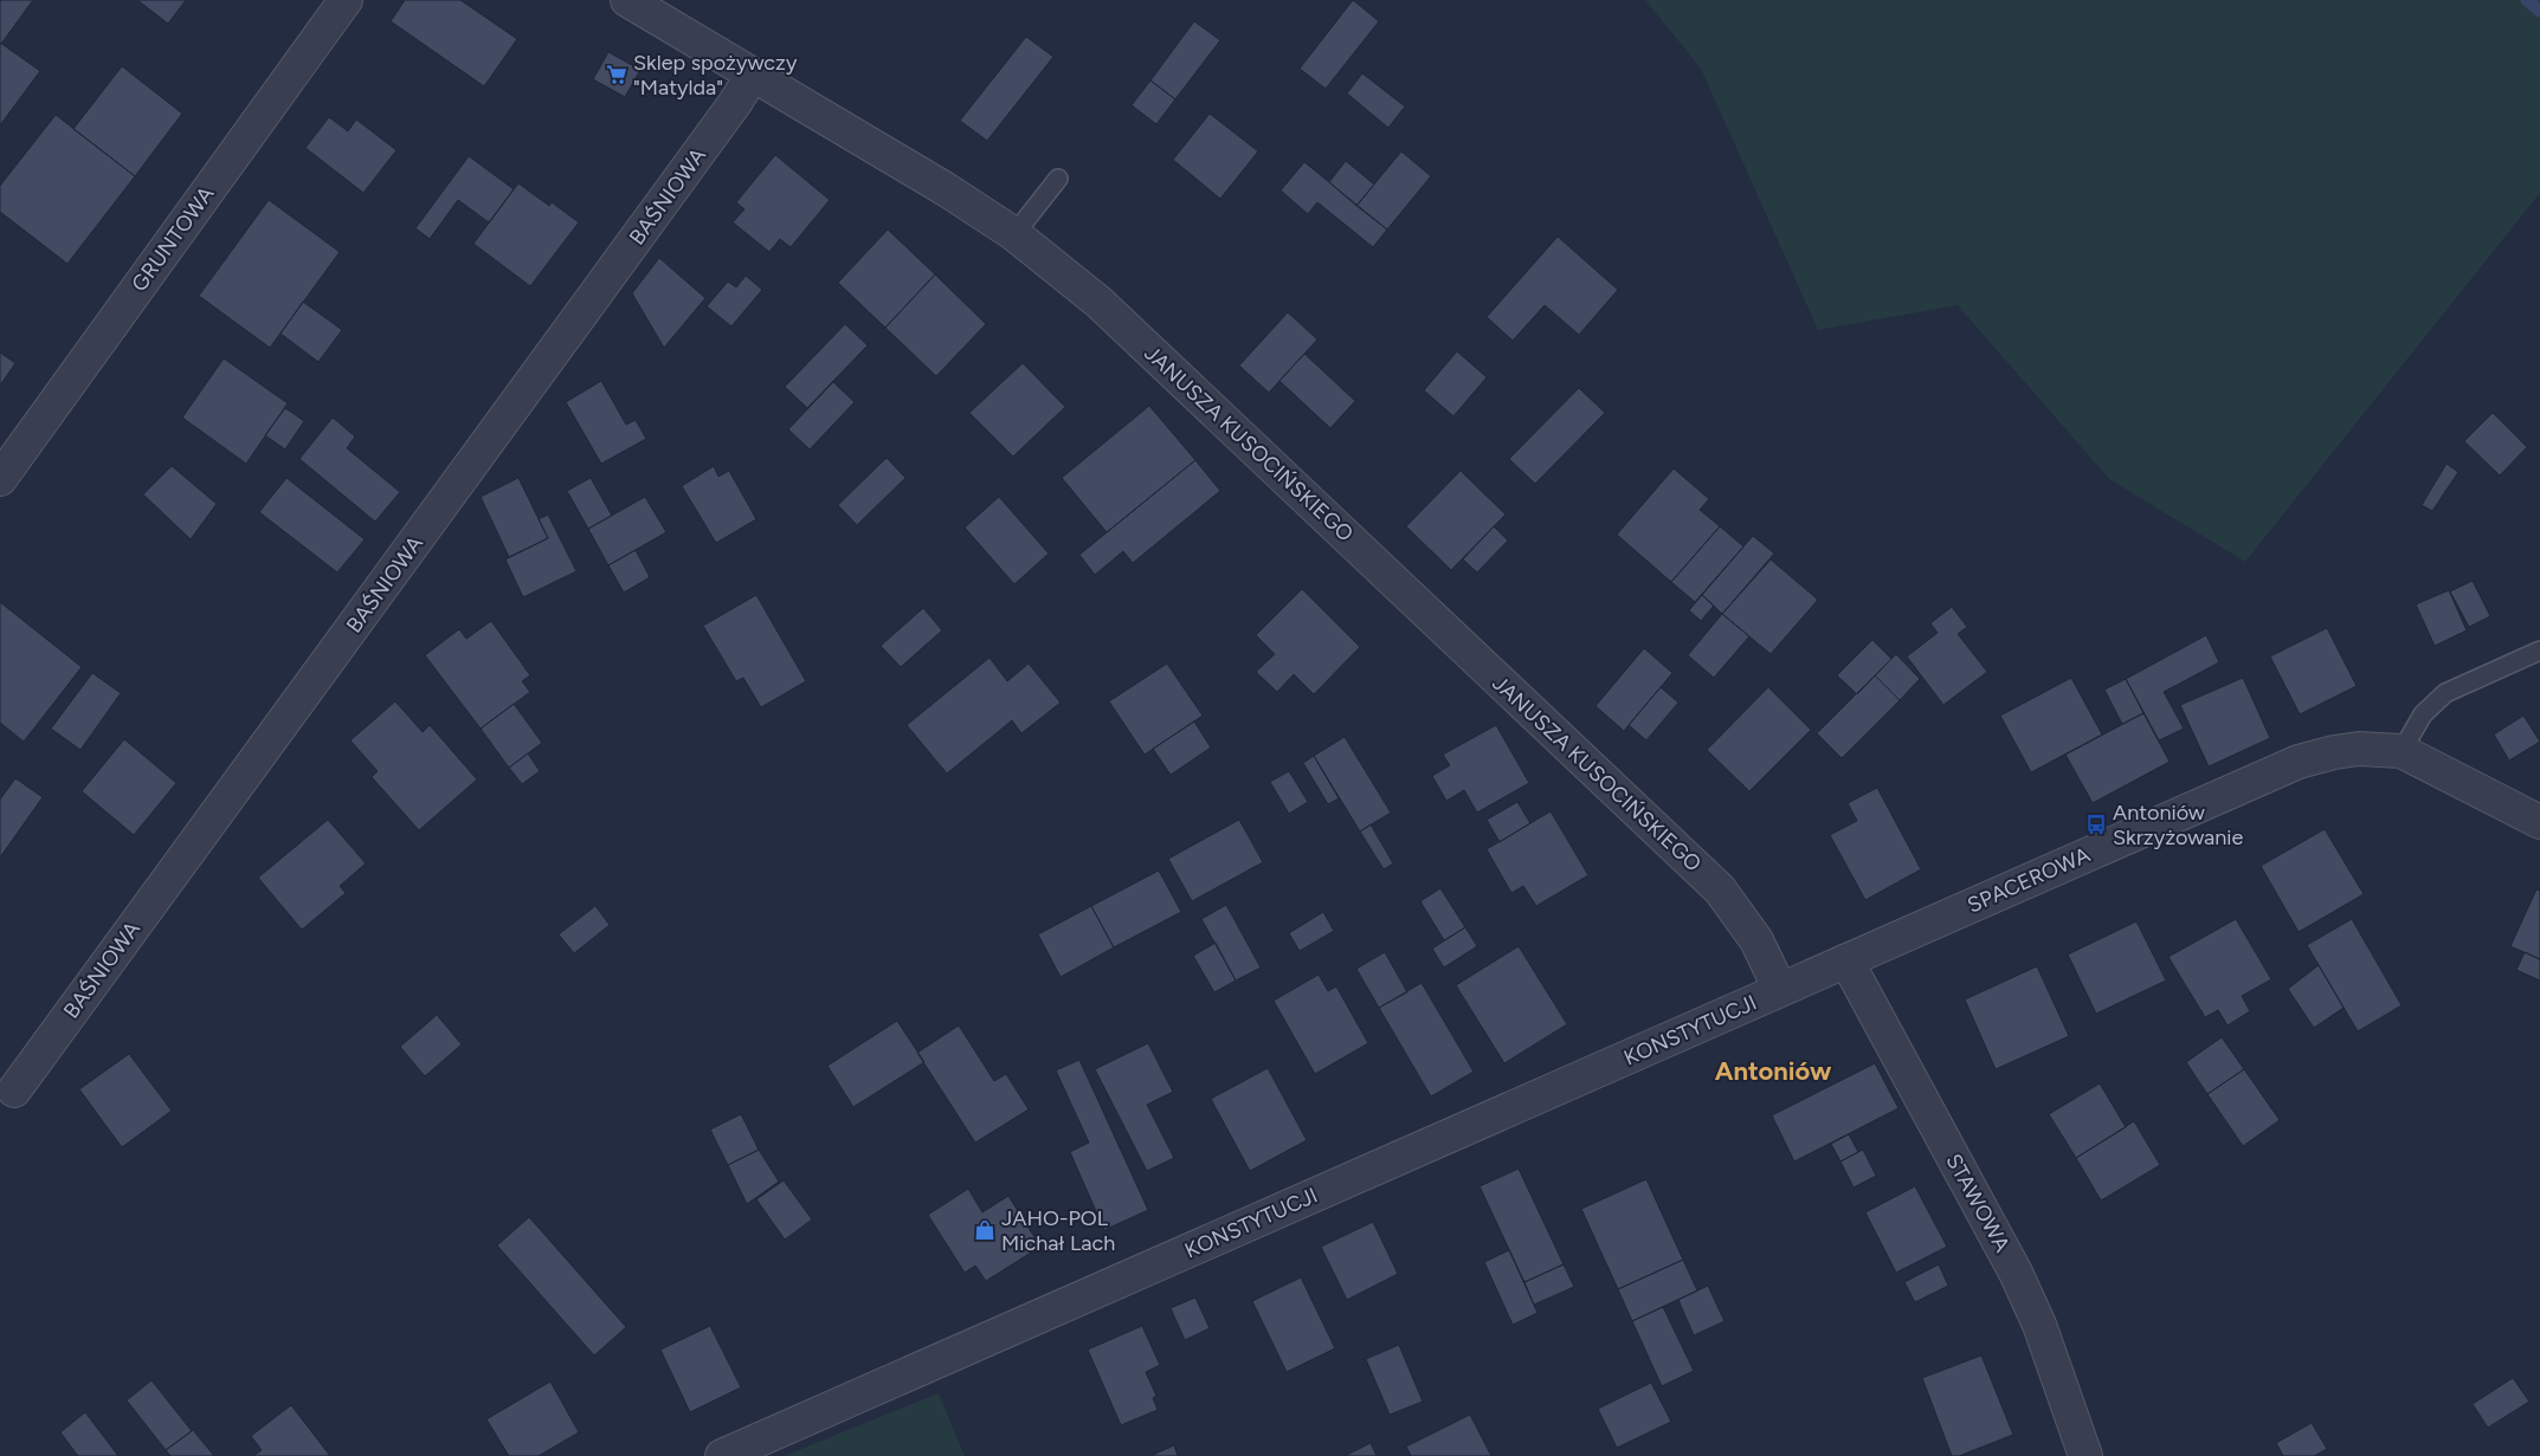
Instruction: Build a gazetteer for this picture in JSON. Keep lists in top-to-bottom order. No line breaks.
{"streets":{"street":["BAŚNIOWA","GRUNTOWA","JANUSZA KUSOCIŃSKIEGO","SPACEROWA","KONSTYTUCJI","STAWOWA"]},"crossings":[["BAŚNIOWA","JANUSZA KUSOCIŃSKIEGO"],["JANUSZA KUSOCIŃSKIEGO","SPACEROWA"],["JANUSZA KUSOCIŃSKIEGO","KONSTYTUCJI"],["SPACEROWA","KONSTYTUCJI"],["SPACEROWA","STAWOWA"]],"districts":["Antoniów"],"places":{"supermarket":["Sklep spożywczy \"Matylda\""],"bus stop":["Antoniów Skrzyżowanie"],"shop":["JAHO-POL Michał Lach"]}}
